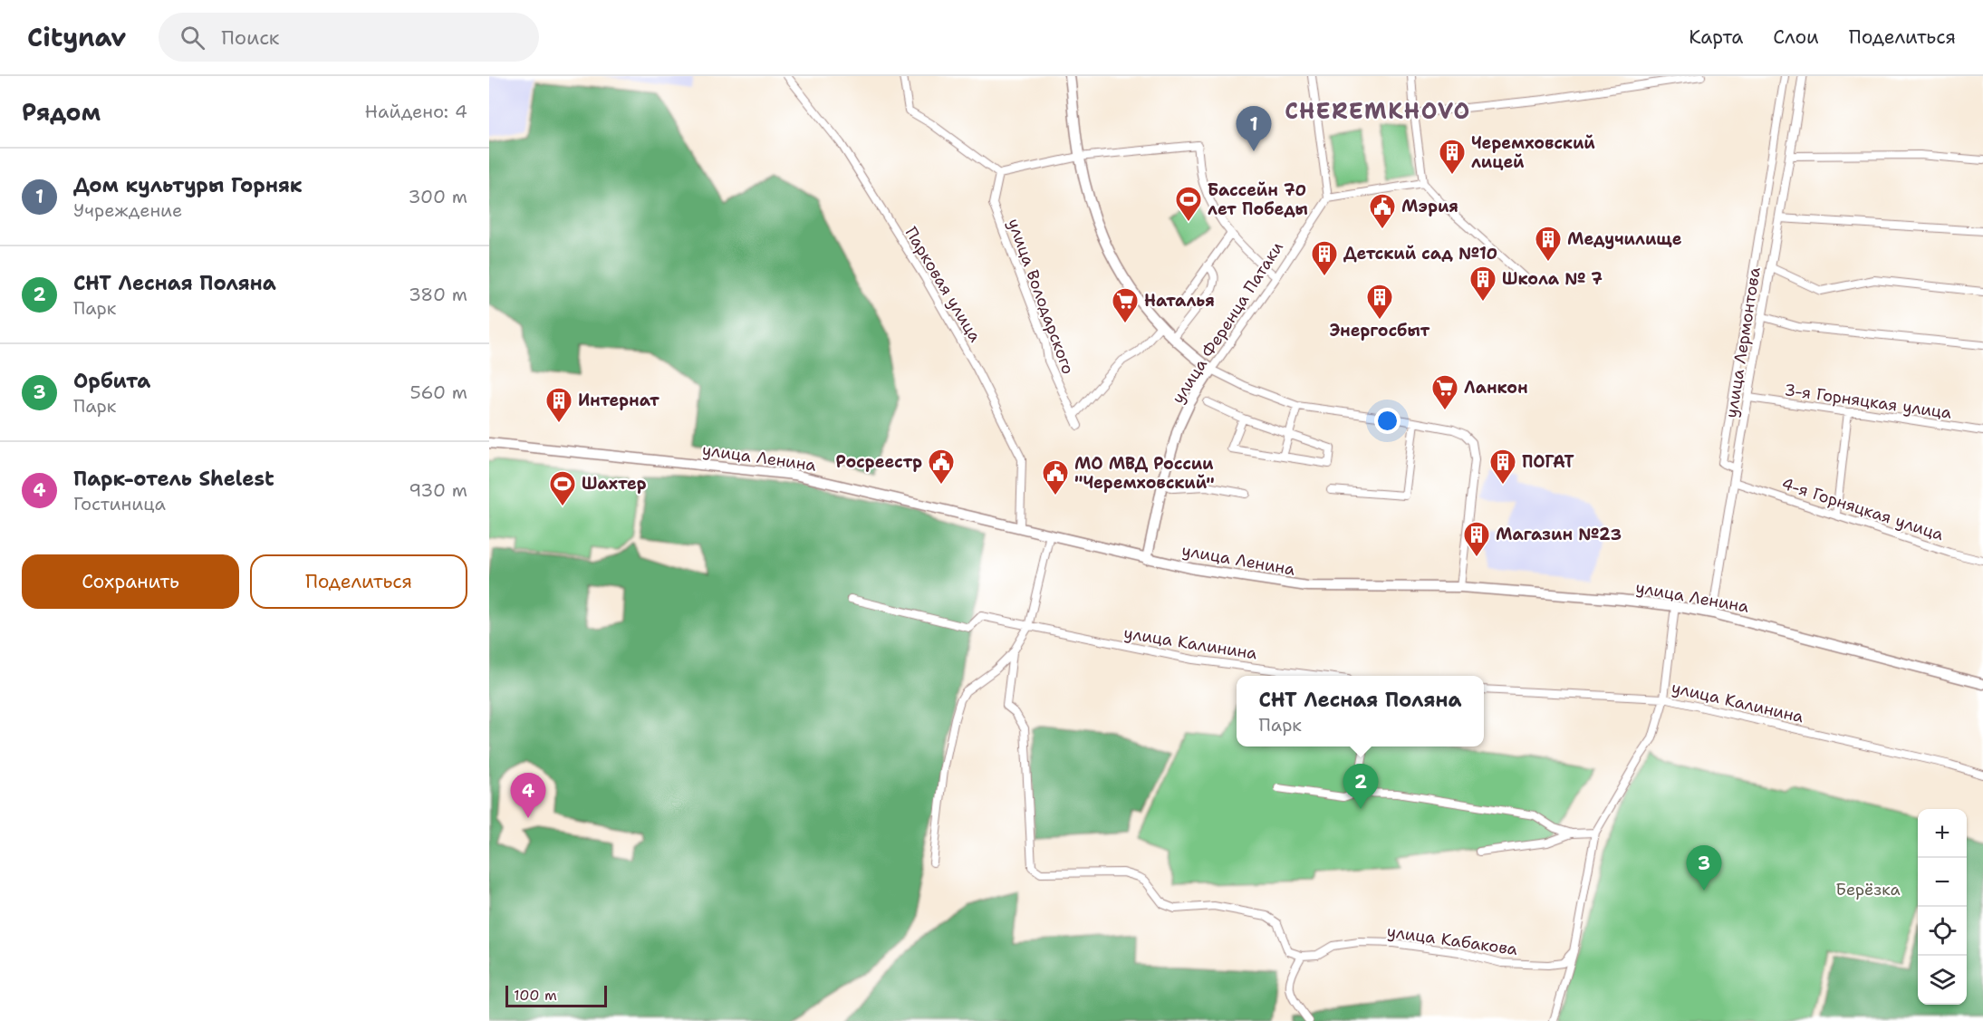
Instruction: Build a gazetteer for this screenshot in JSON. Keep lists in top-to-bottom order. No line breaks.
{"streets":{"main road":["улица Ференца Патаки","улица Ленина"],"street":["Парковая улица","улица Володарского","улица Лермонтова","3-я Горняцкая улица","4-я Горняцкая улица","улица Калинина","улица Кабакова"]},"crossings":[["Парковая улица","улица Ленина"],["улица Ференца Патаки","улица Ленина"],["улица Лермонтова","3-я Горняцкая улица"],["улица Лермонтова","улица Ленина"],["улица Лермонтова","4-я Горняцкая улица"]],"districts":["CHEREMKHOVO"],"parks":["Берёзка"],"places":{"building":["Черемховский лицей","Медучилище","Детский сад №10","Школа № 7","Энергосбыт","Интернат","ПОГАТ","Магазин №23"],"sports":["Бассейн 70 лет Победы","Шахтер"],"public building":["Мэрия","Росреестр","МО МВД России \"Черемховский\""],"supermarket":["Наталья","Ланкон"]},"scale_bar":"100 m","page":{"header":"Citynav","search":"Поиск","nav":["Карта","Слои","Поделиться"],"heading":["Рядом","Найдено: 4"],"pins":["1","2","4","3"],"list":[{"mark":"1","name":"Дом культуры Горняк","note":"Учреждение","value":"300 m"},{"mark":"2","name":"СНТ Лесная Поляна","note":"Парк","value":"380 m"},{"mark":"3","name":"Орбита","note":"Парк","value":"560 m"},{"mark":"4","name":"Парк-отель Shelest","note":"Гостиница","value":"930 m"}],"buttons":["Сохранить","Поделиться"],"popup":["СНТ Лесная Поляна","Парк"],"map_buttons":["+","−"],"scale":"100 m"}}
